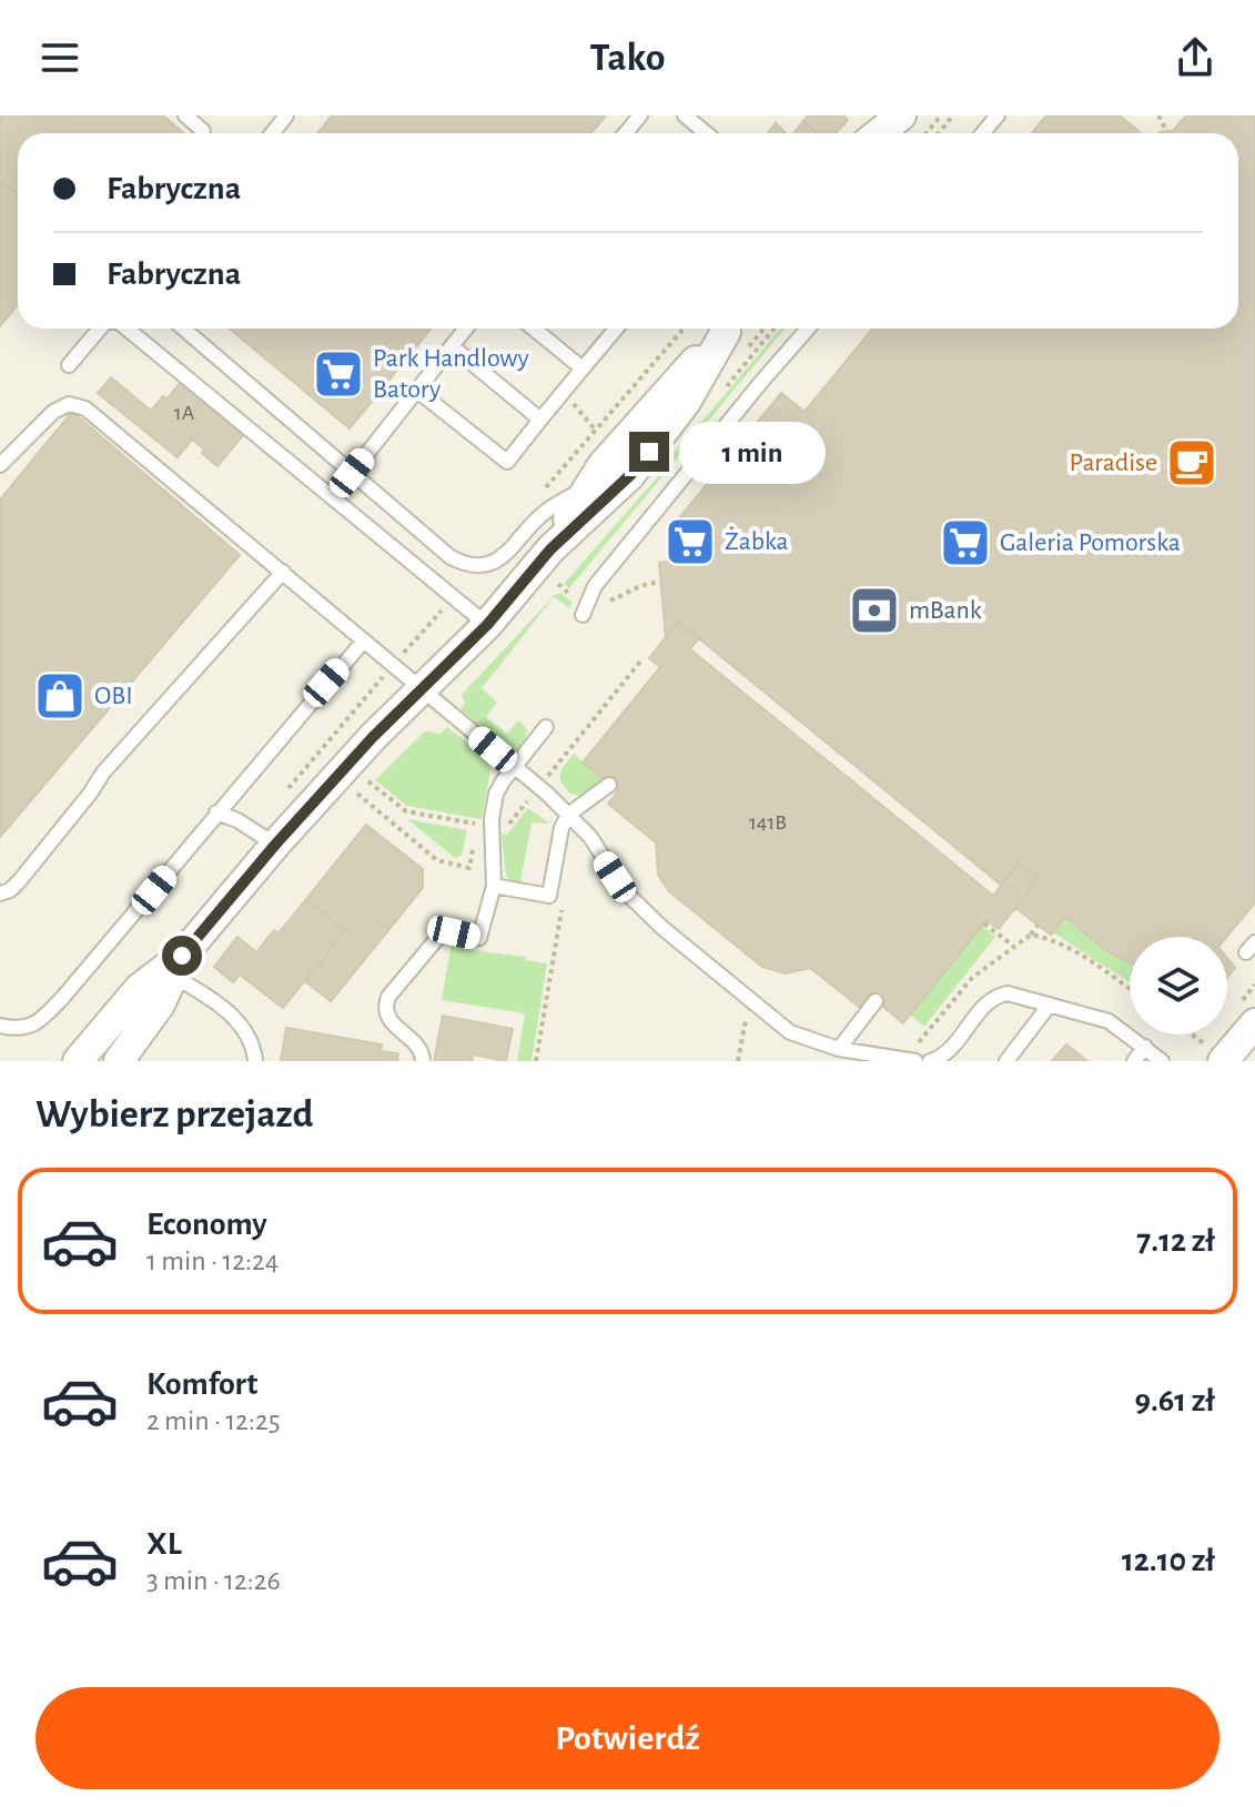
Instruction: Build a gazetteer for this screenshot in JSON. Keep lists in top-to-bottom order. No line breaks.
{"places":{"supermarket":["Park Handlowy Batory","Żabka","Galeria Pomorska"],"cafe":["Paradise"],"bank":["mBank"],"shop":["OBI"]},"house_numbers":["1A","141B"],"page":{"header":"Tako","banner":["Fabryczna","Fabryczna"],"bubble":"1 min","heading":"Wybierz przejazd","list":[{"name":"Economy","note":"1 min · 12:24","value":"7.12 zł"},{"name":"Komfort","note":"2 min · 12:25","value":"9.61 zł"},{"name":"XL","note":"3 min · 12:26","value":"12.10 zł"}],"buttons":"Potwierdź"}}
